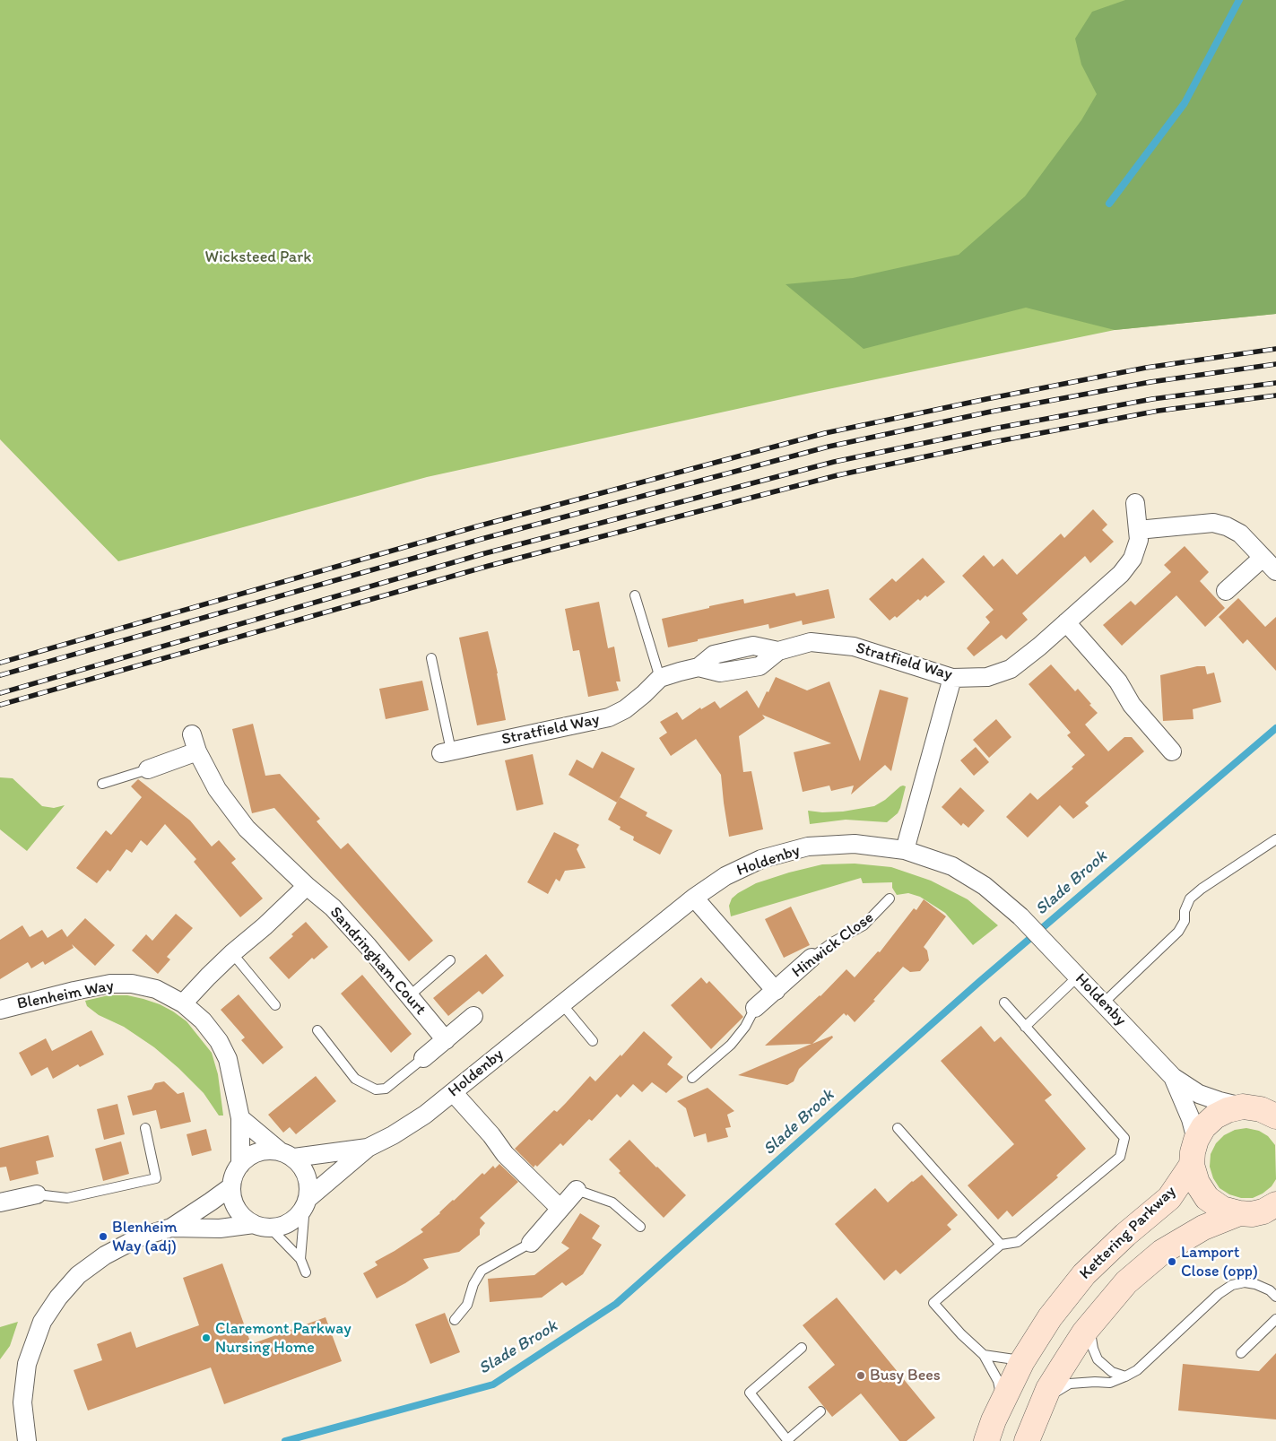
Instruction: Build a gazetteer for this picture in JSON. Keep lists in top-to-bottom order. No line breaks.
{"streets":{"street":["Stratfield Way","Holdenby","Hinwick Close","Sandringham Court","Blenheim Way","Kettering Parkway"]},"crossings":[["Holdenby","Blenheim Way"]],"water":["Slade Brook"],"parks":["Wicksteed Park"],"places":["Blenheim Way (adj)","Lamport Close (opp)","Claremont Parkway Nursing Home","Busy Bees"]}
